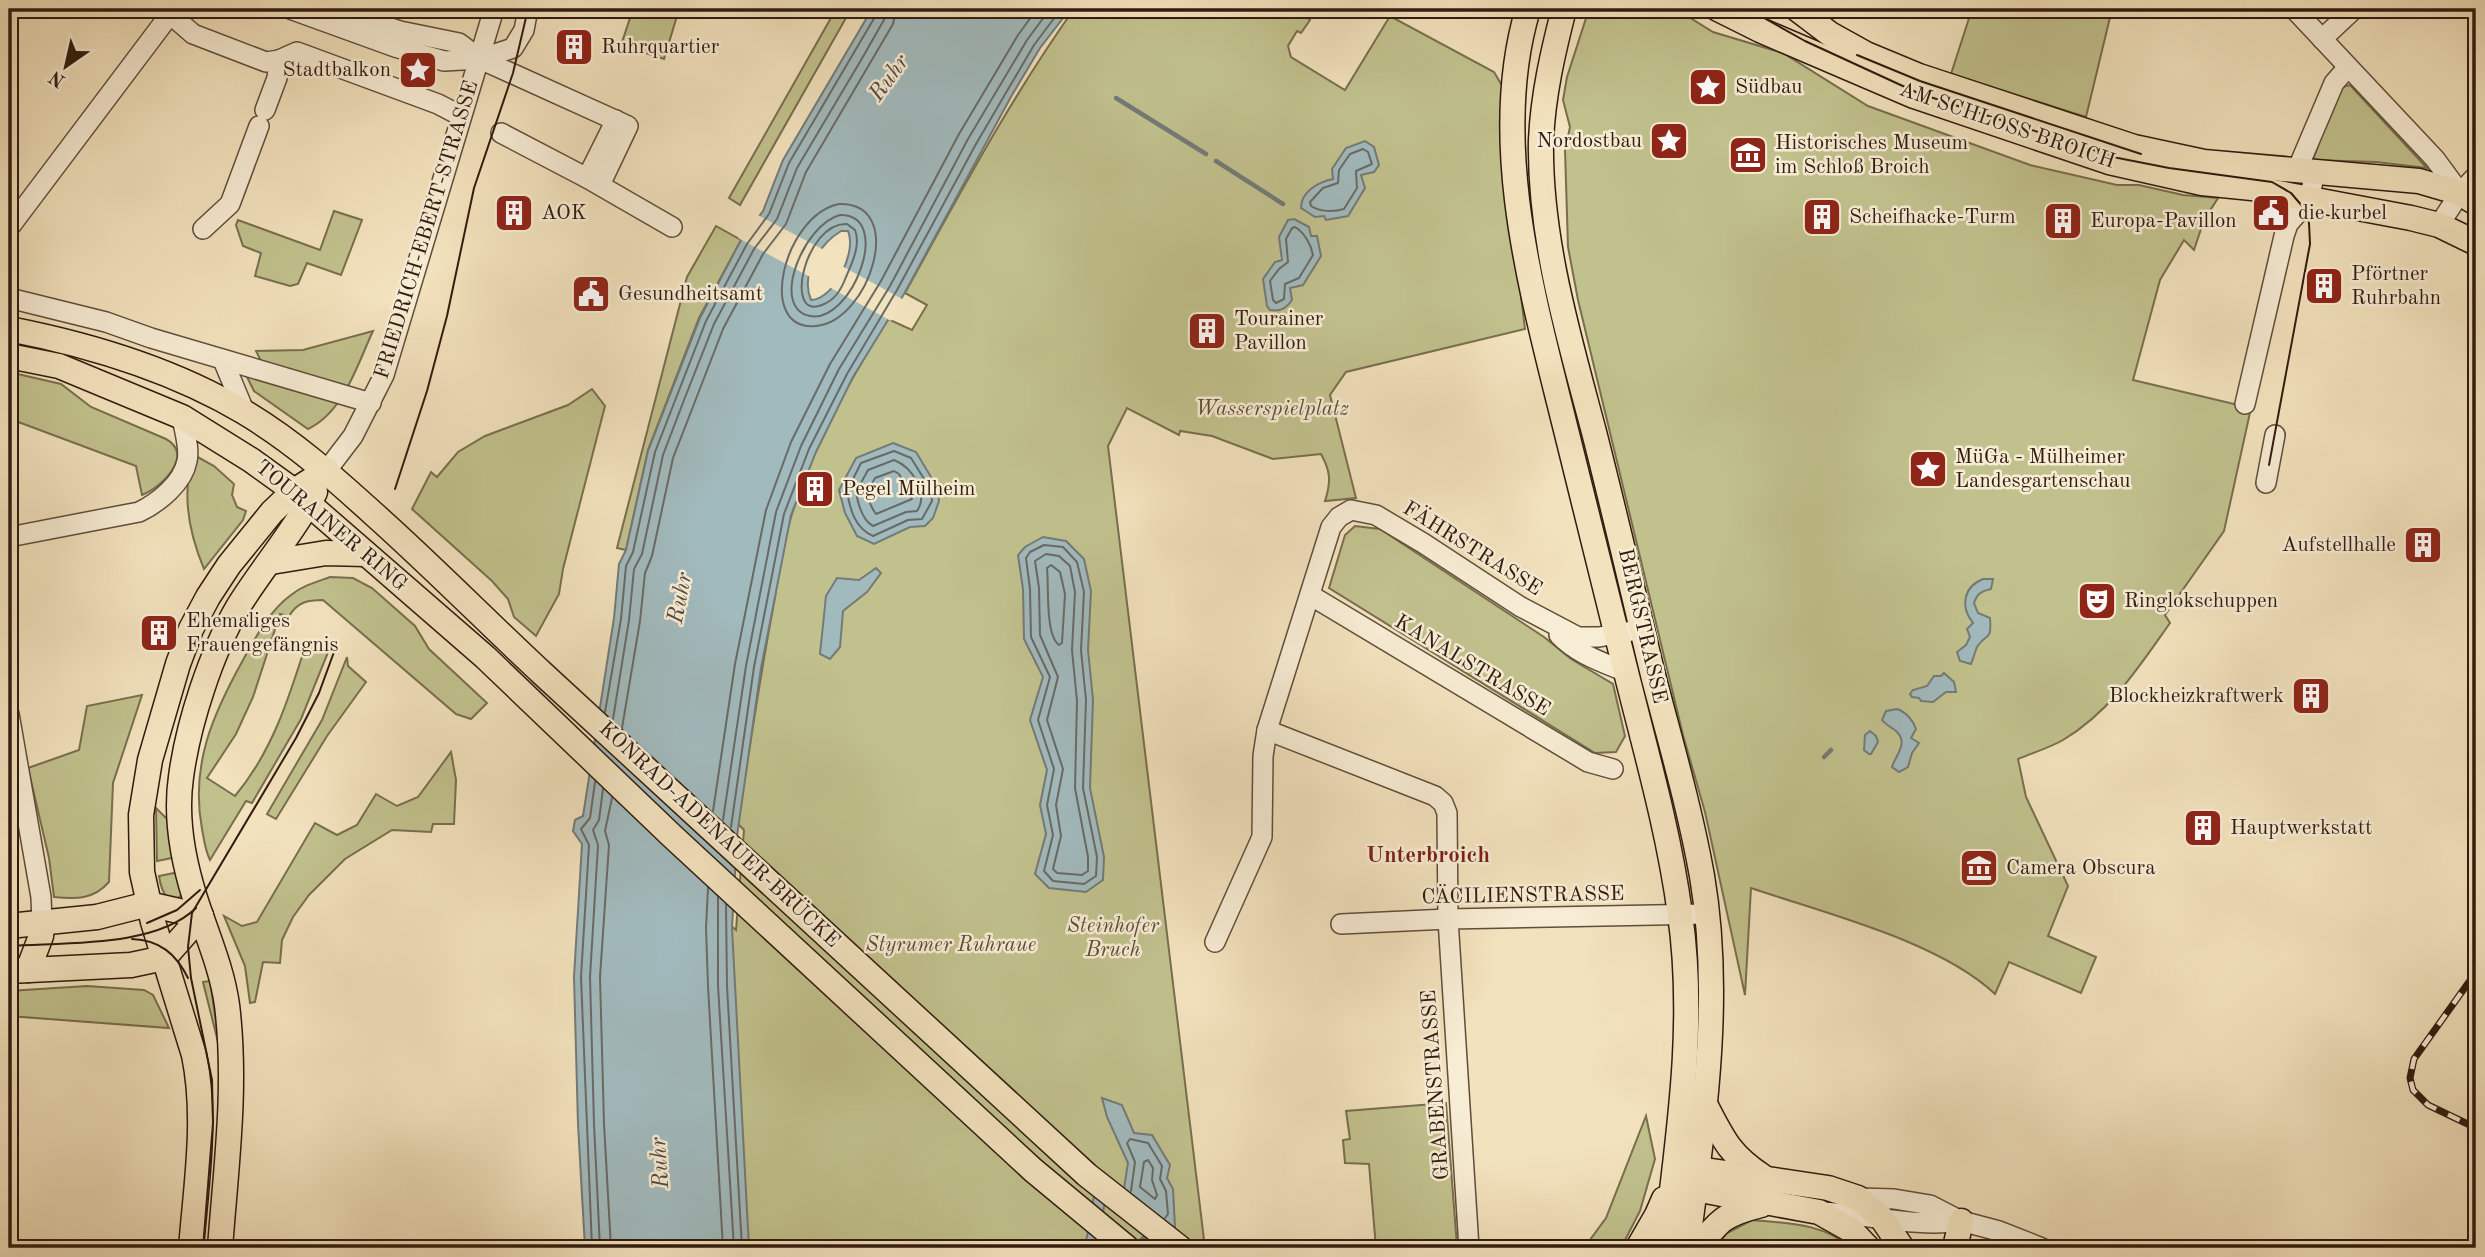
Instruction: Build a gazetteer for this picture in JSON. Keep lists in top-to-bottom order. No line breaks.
{"streets":{"main road":["AM SCHLOSS BROICH","FRIEDRICH-EBERT-STRASSE","TOURAINER RING","BERGSTRASSE","KONRAD-ADENAUER-BRÜCKE"],"street":["FÄHRSTRASSE","KANALSTRASSE","CÄCILIENSTRASSE","GRABENSTRASSE"]},"crossings":[["FRIEDRICH-EBERT-STRASSE","TOURAINER RING"],["FRIEDRICH-EBERT-STRASSE","KONRAD-ADENAUER-BRÜCKE"],["TOURAINER RING","KONRAD-ADENAUER-BRÜCKE"],["FÄHRSTRASSE","BERGSTRASSE"],["FÄHRSTRASSE","KANALSTRASSE"],["BERGSTRASSE","CÄCILIENSTRASSE"],["CÄCILIENSTRASSE","GRABENSTRASSE"]],"districts":["Unterbroich"],"water":["Ruhr"],"parks":["Wasserspielplatz","Steinhofer Bruch","Styrumer Ruhraue"],"places":{"building":["Ruhrquartier","AOK","Scheifhacke-Turm","Europa-Pavillon","Pförtner Ruhrbahn","Tourainer Pavillon","Pegel Mülheim","Aufstellhalle","Ehemaliges Frauengefängnis","Blockheizkraftwerk","Hauptwerkstatt"],"place":["Stadtbalkon","Südbau","Nordostbau","MüGa - Mülheimer Landesgartenschau"],"museum":["Historisches Museum im Schloß Broich","Camera Obscura"],"public building":["die kurbel","Gesundheitsamt"],"theatre":["Ringlokschuppen"]},"north":"bottom left"}
